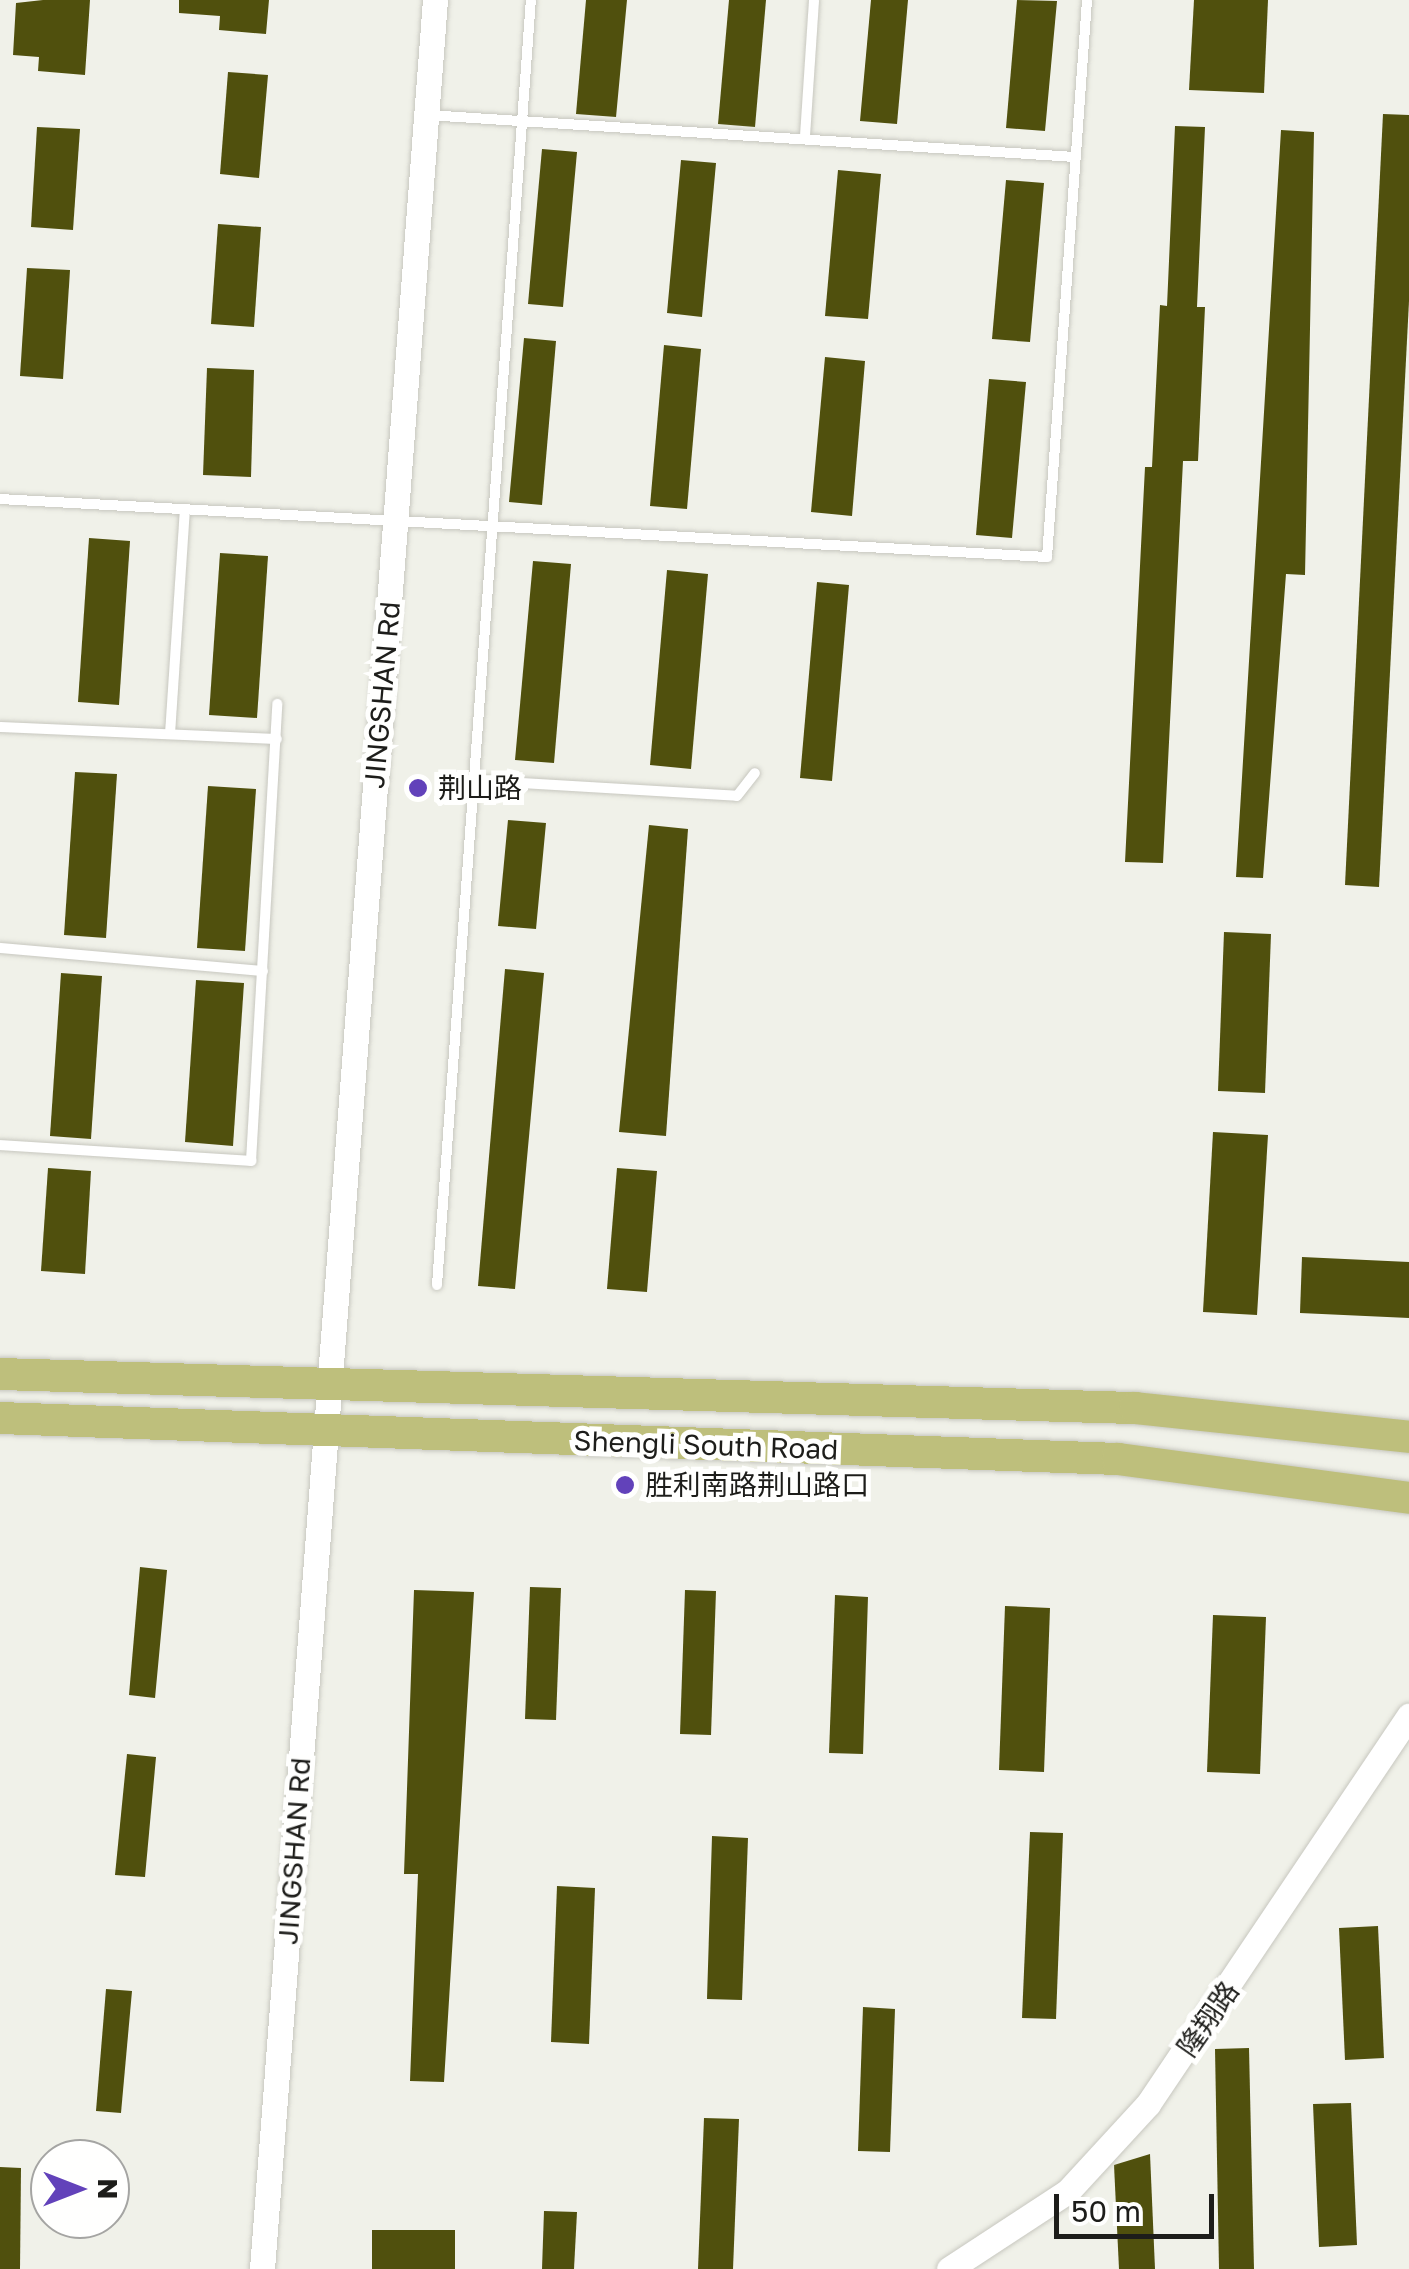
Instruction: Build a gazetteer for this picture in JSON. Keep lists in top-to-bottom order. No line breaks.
{"streets":{"main road":["Shengli South Road"],"street":["JINGSHAN Rd","隆翔路"]},"crossings":[["JINGSHAN Rd","Shengli South Road"]],"places":["荆山路","胜利南路荆山路口"],"scale_bar":"50 m","north":"right"}
